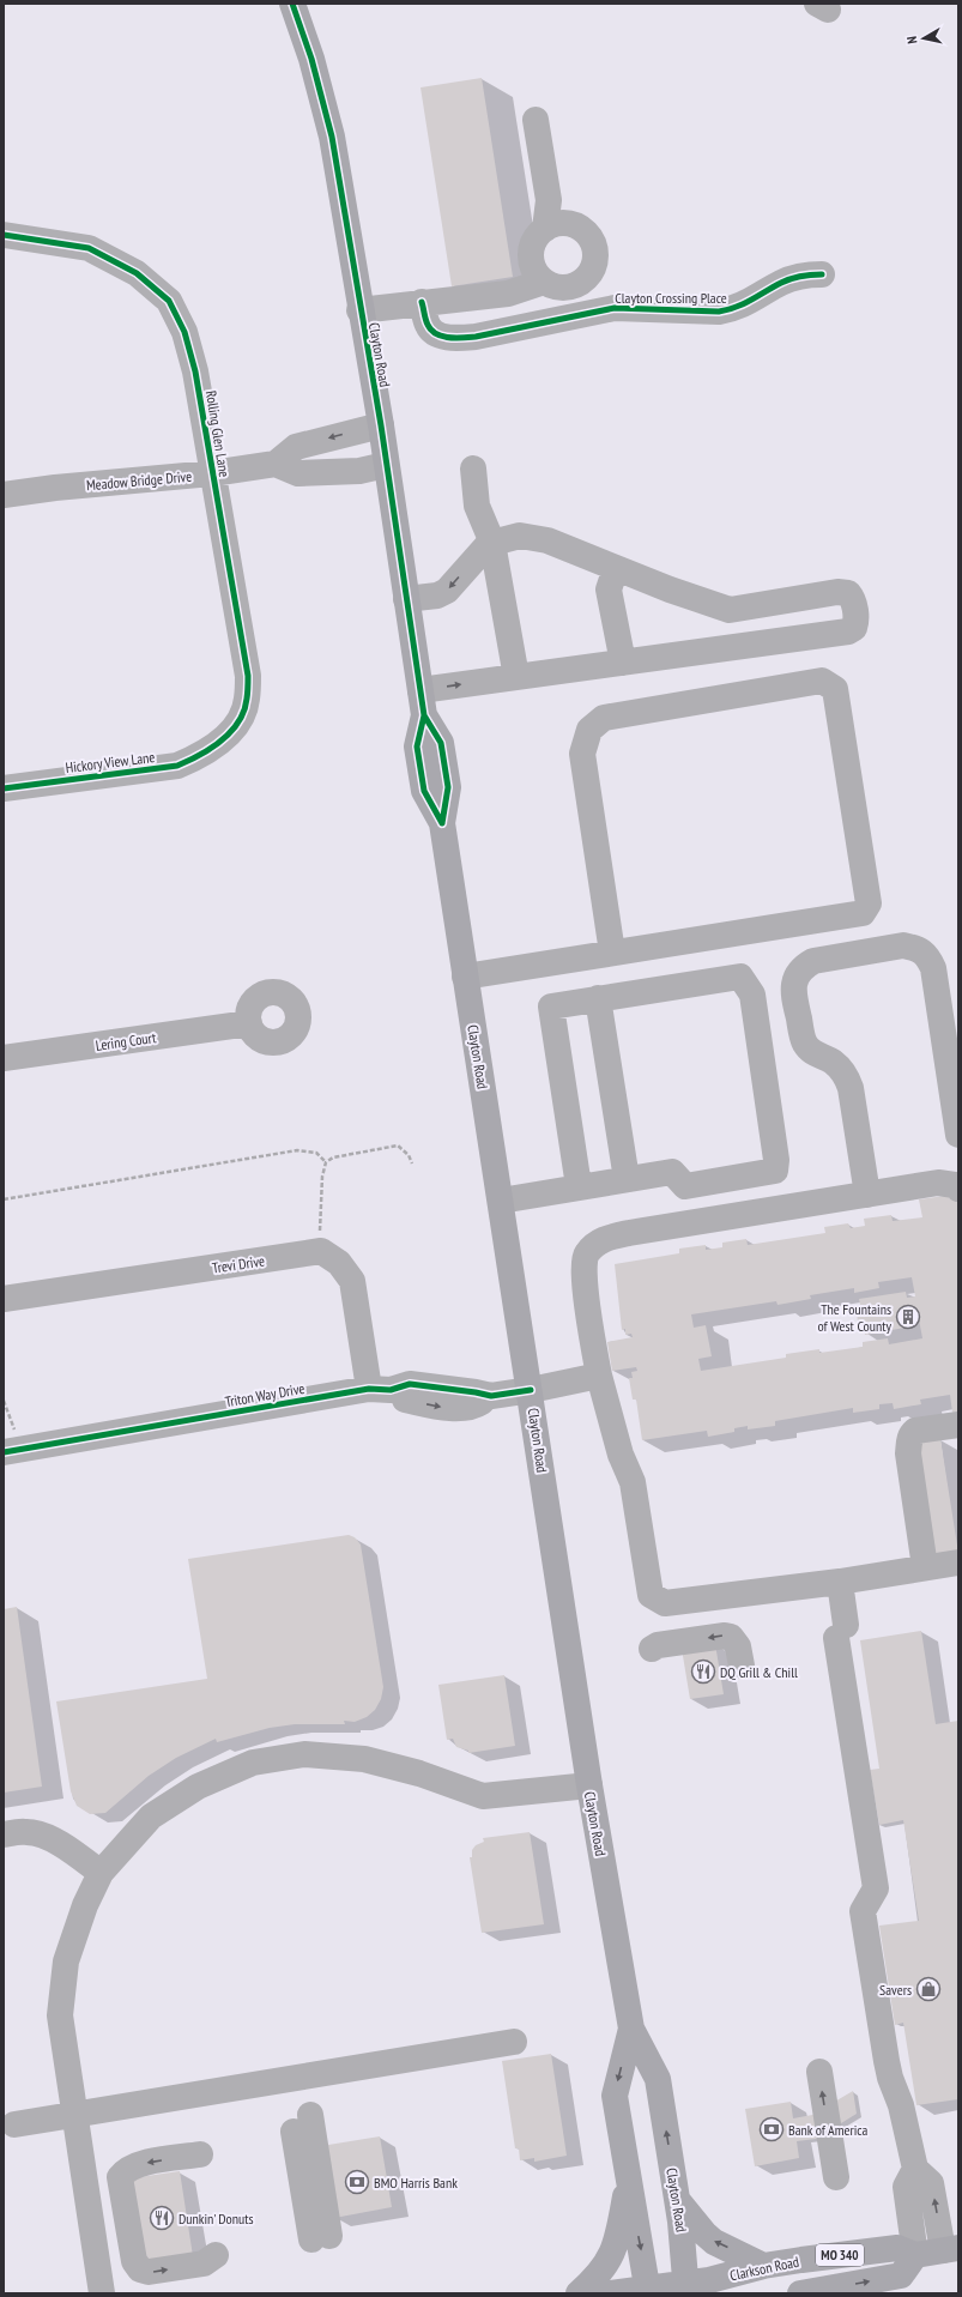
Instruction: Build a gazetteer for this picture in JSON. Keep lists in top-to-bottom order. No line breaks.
{"streets":{"main road":["Clayton Road","MO 340","Clarkson Road"],"street":["Clayton Crossing Place","Rolling Glen Lane","Meadow Bridge Drive","Hickory View Lane","Lering Court","Trevi Drive","Triton Way Drive"]},"crossings":[["Clayton Road","Clarkson Road"],["Rolling Glen Lane","Meadow Bridge Drive"],["Rolling Glen Lane","Hickory View Lane"],["Trevi Drive","Triton Way Drive"],["MO 340","Clarkson Road"]],"places":{"building":["The Fountains of West County"],"restaurant":["DQ Grill & Chill","Dunkin' Donuts"],"shop":["Savers"],"bank":["Bank of America","BMO Harris Bank"]},"north":"left"}
